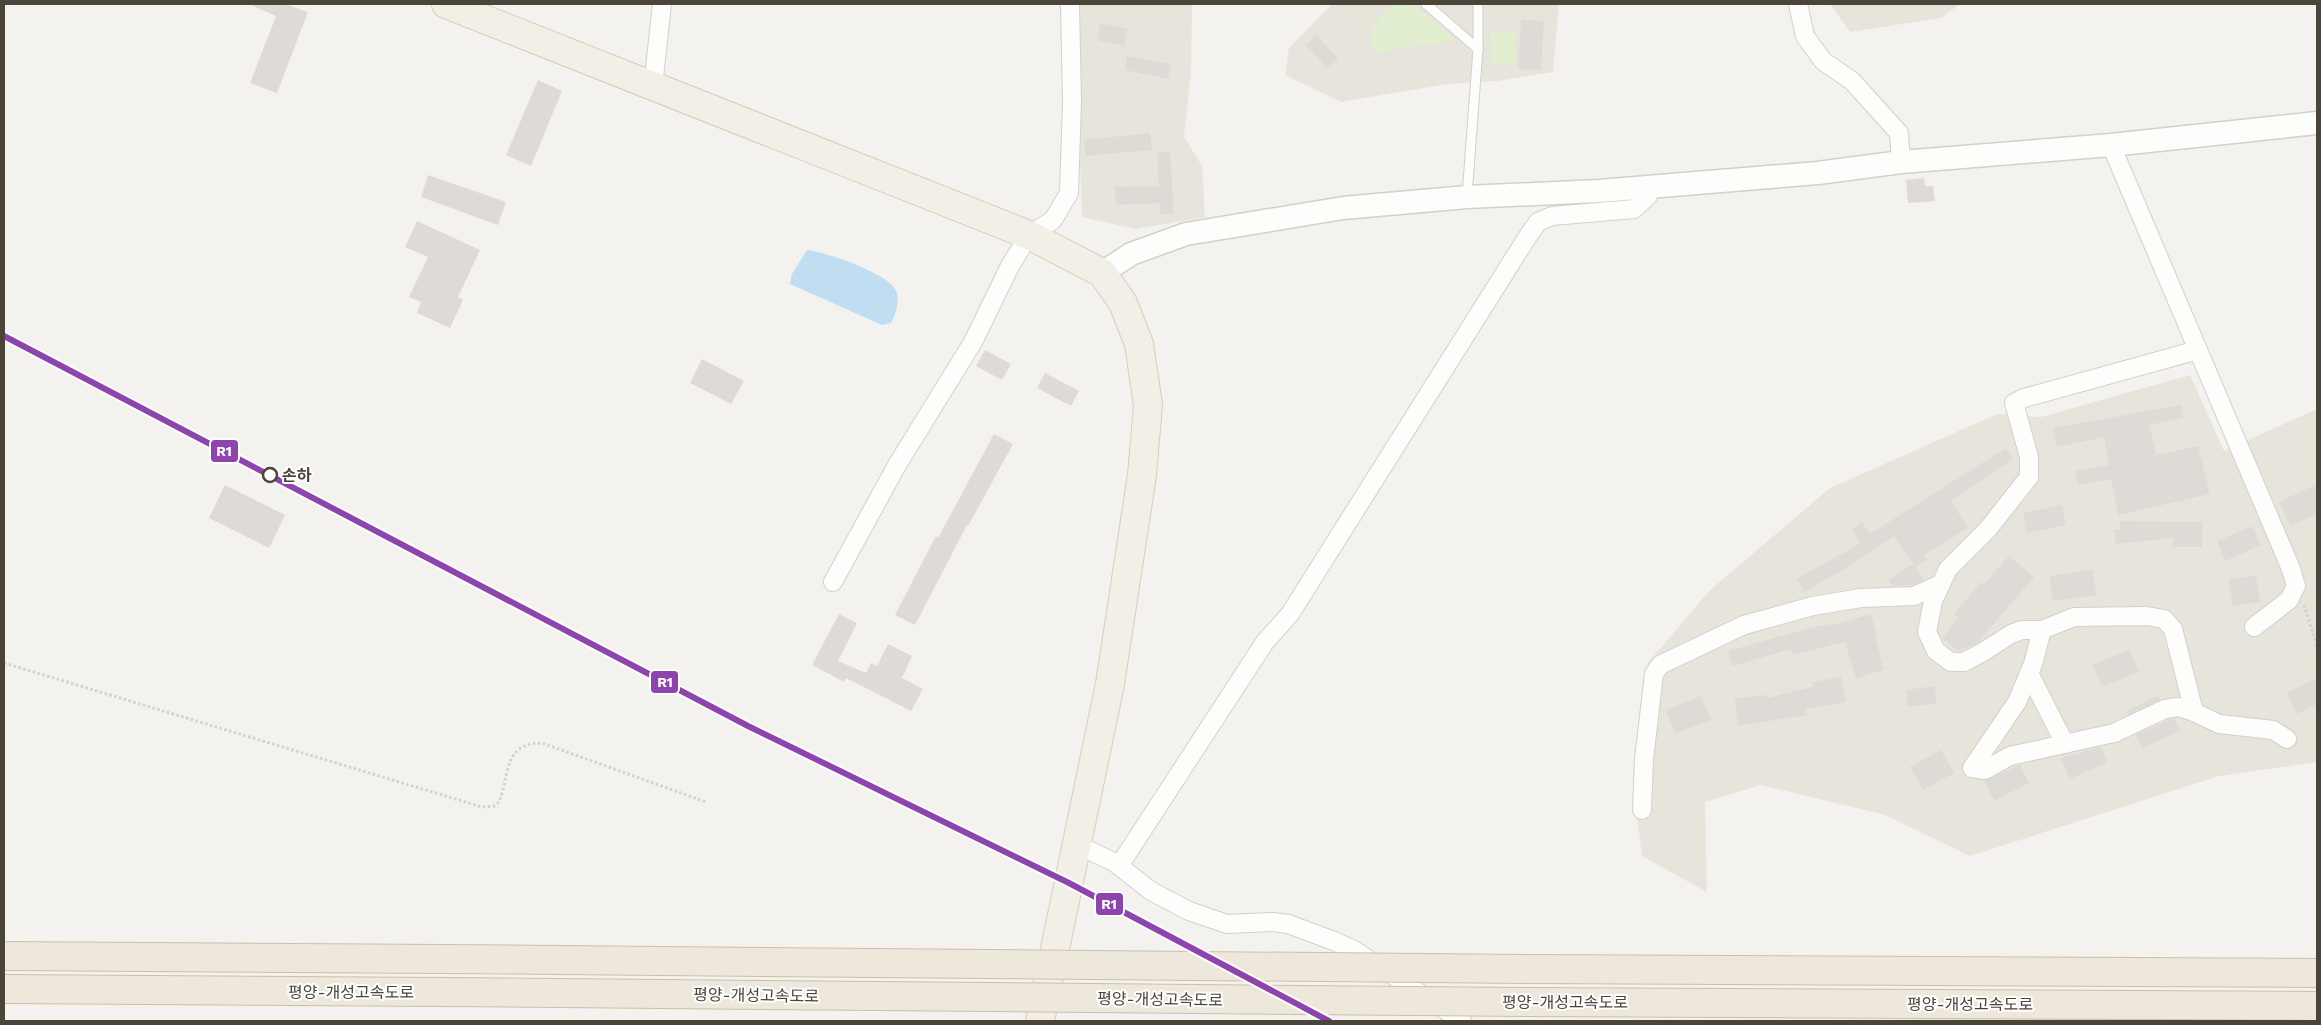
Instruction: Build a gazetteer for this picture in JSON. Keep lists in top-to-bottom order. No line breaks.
{"streets":{"highway":["평양-개성고속도로"]},"places":["손하"],"lines":["transit line R1"]}
